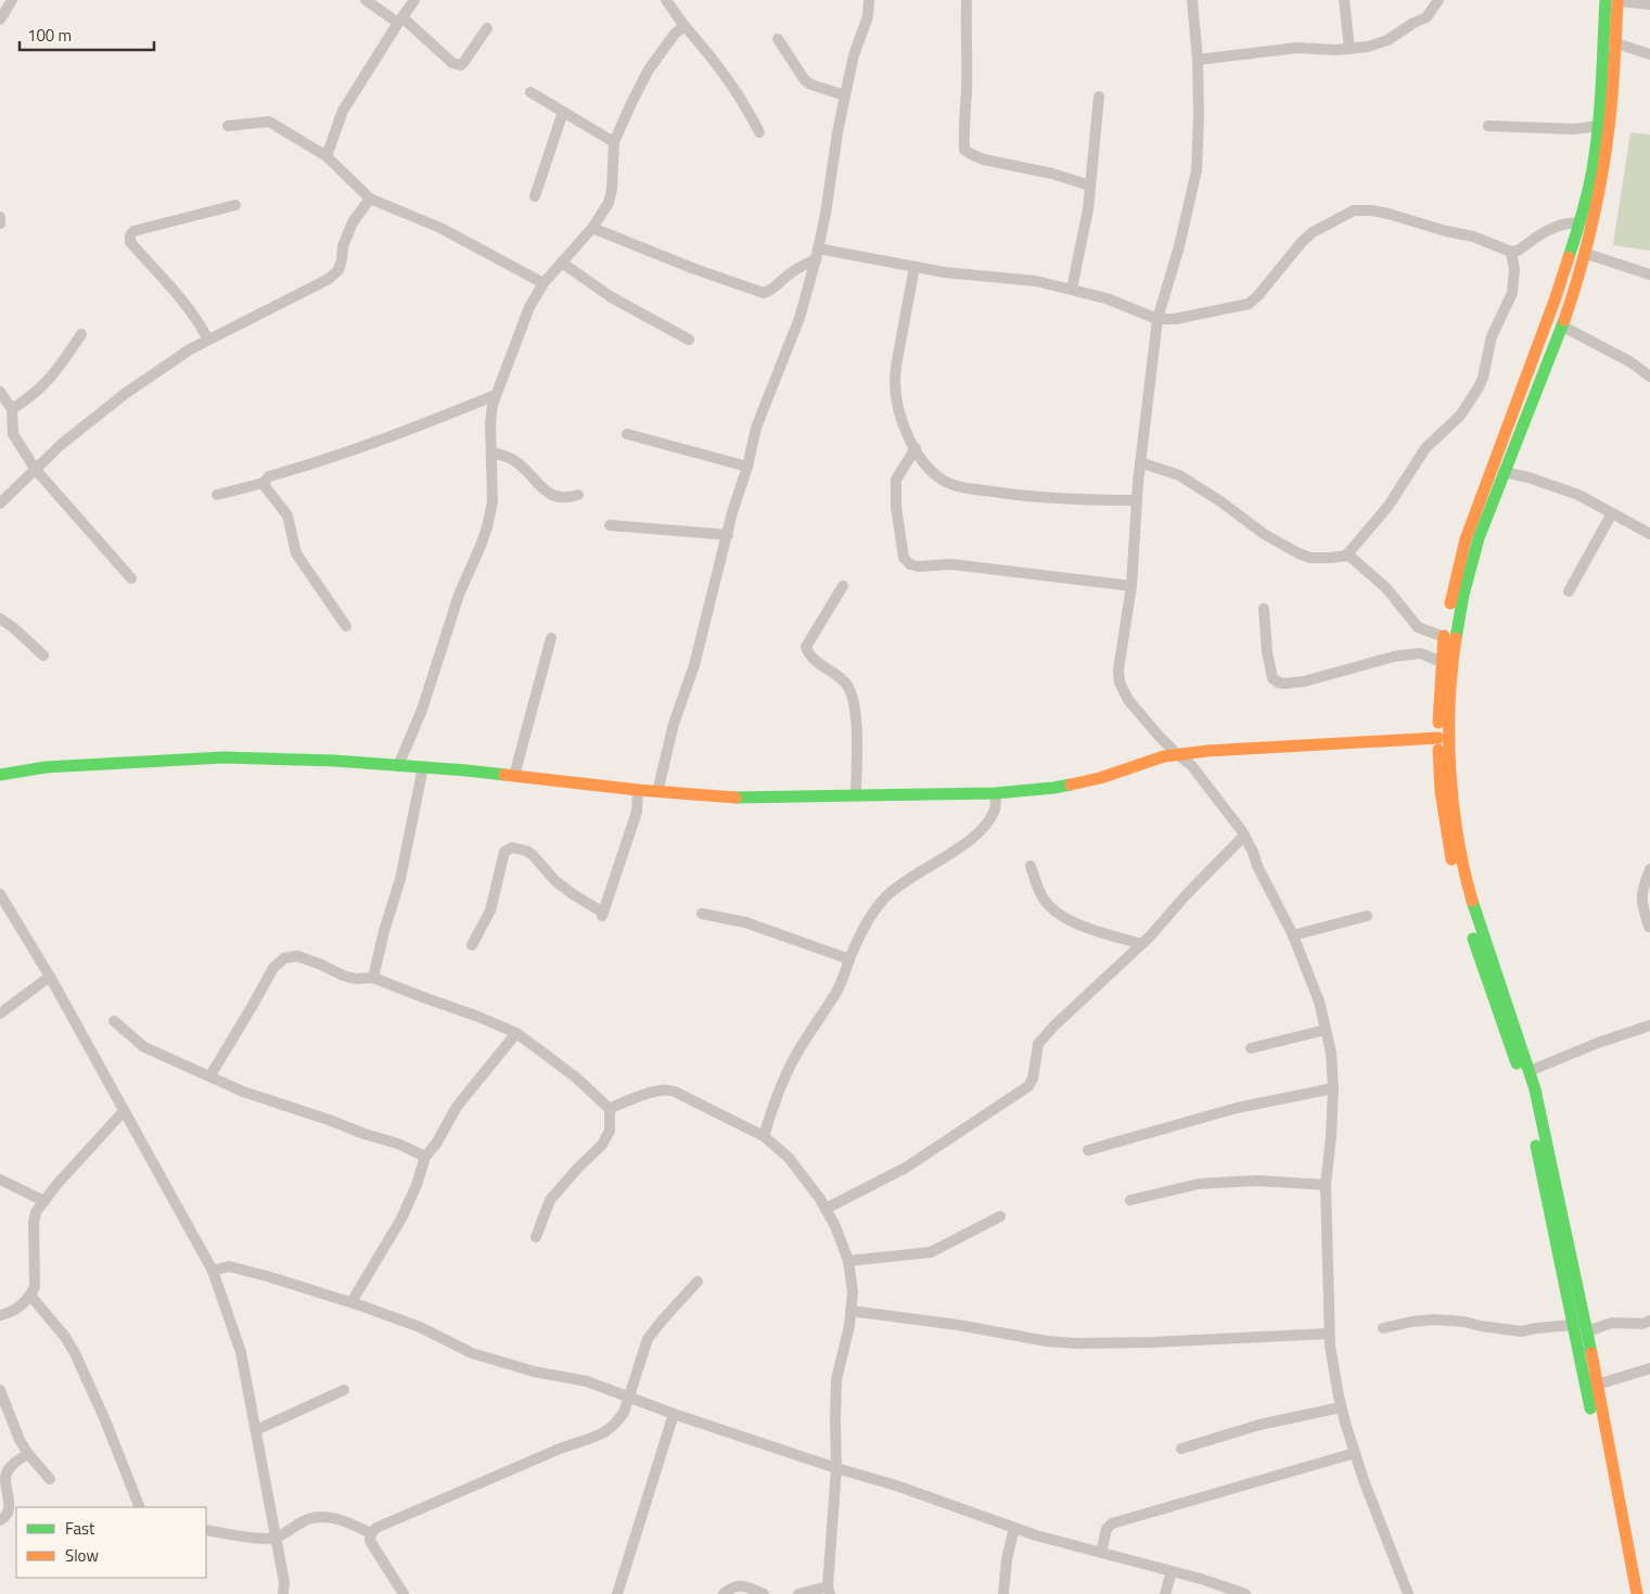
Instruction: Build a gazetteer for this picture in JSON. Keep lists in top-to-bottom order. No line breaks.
{"legend":["Fast","Slow"],"scale_bar":"100 m"}
